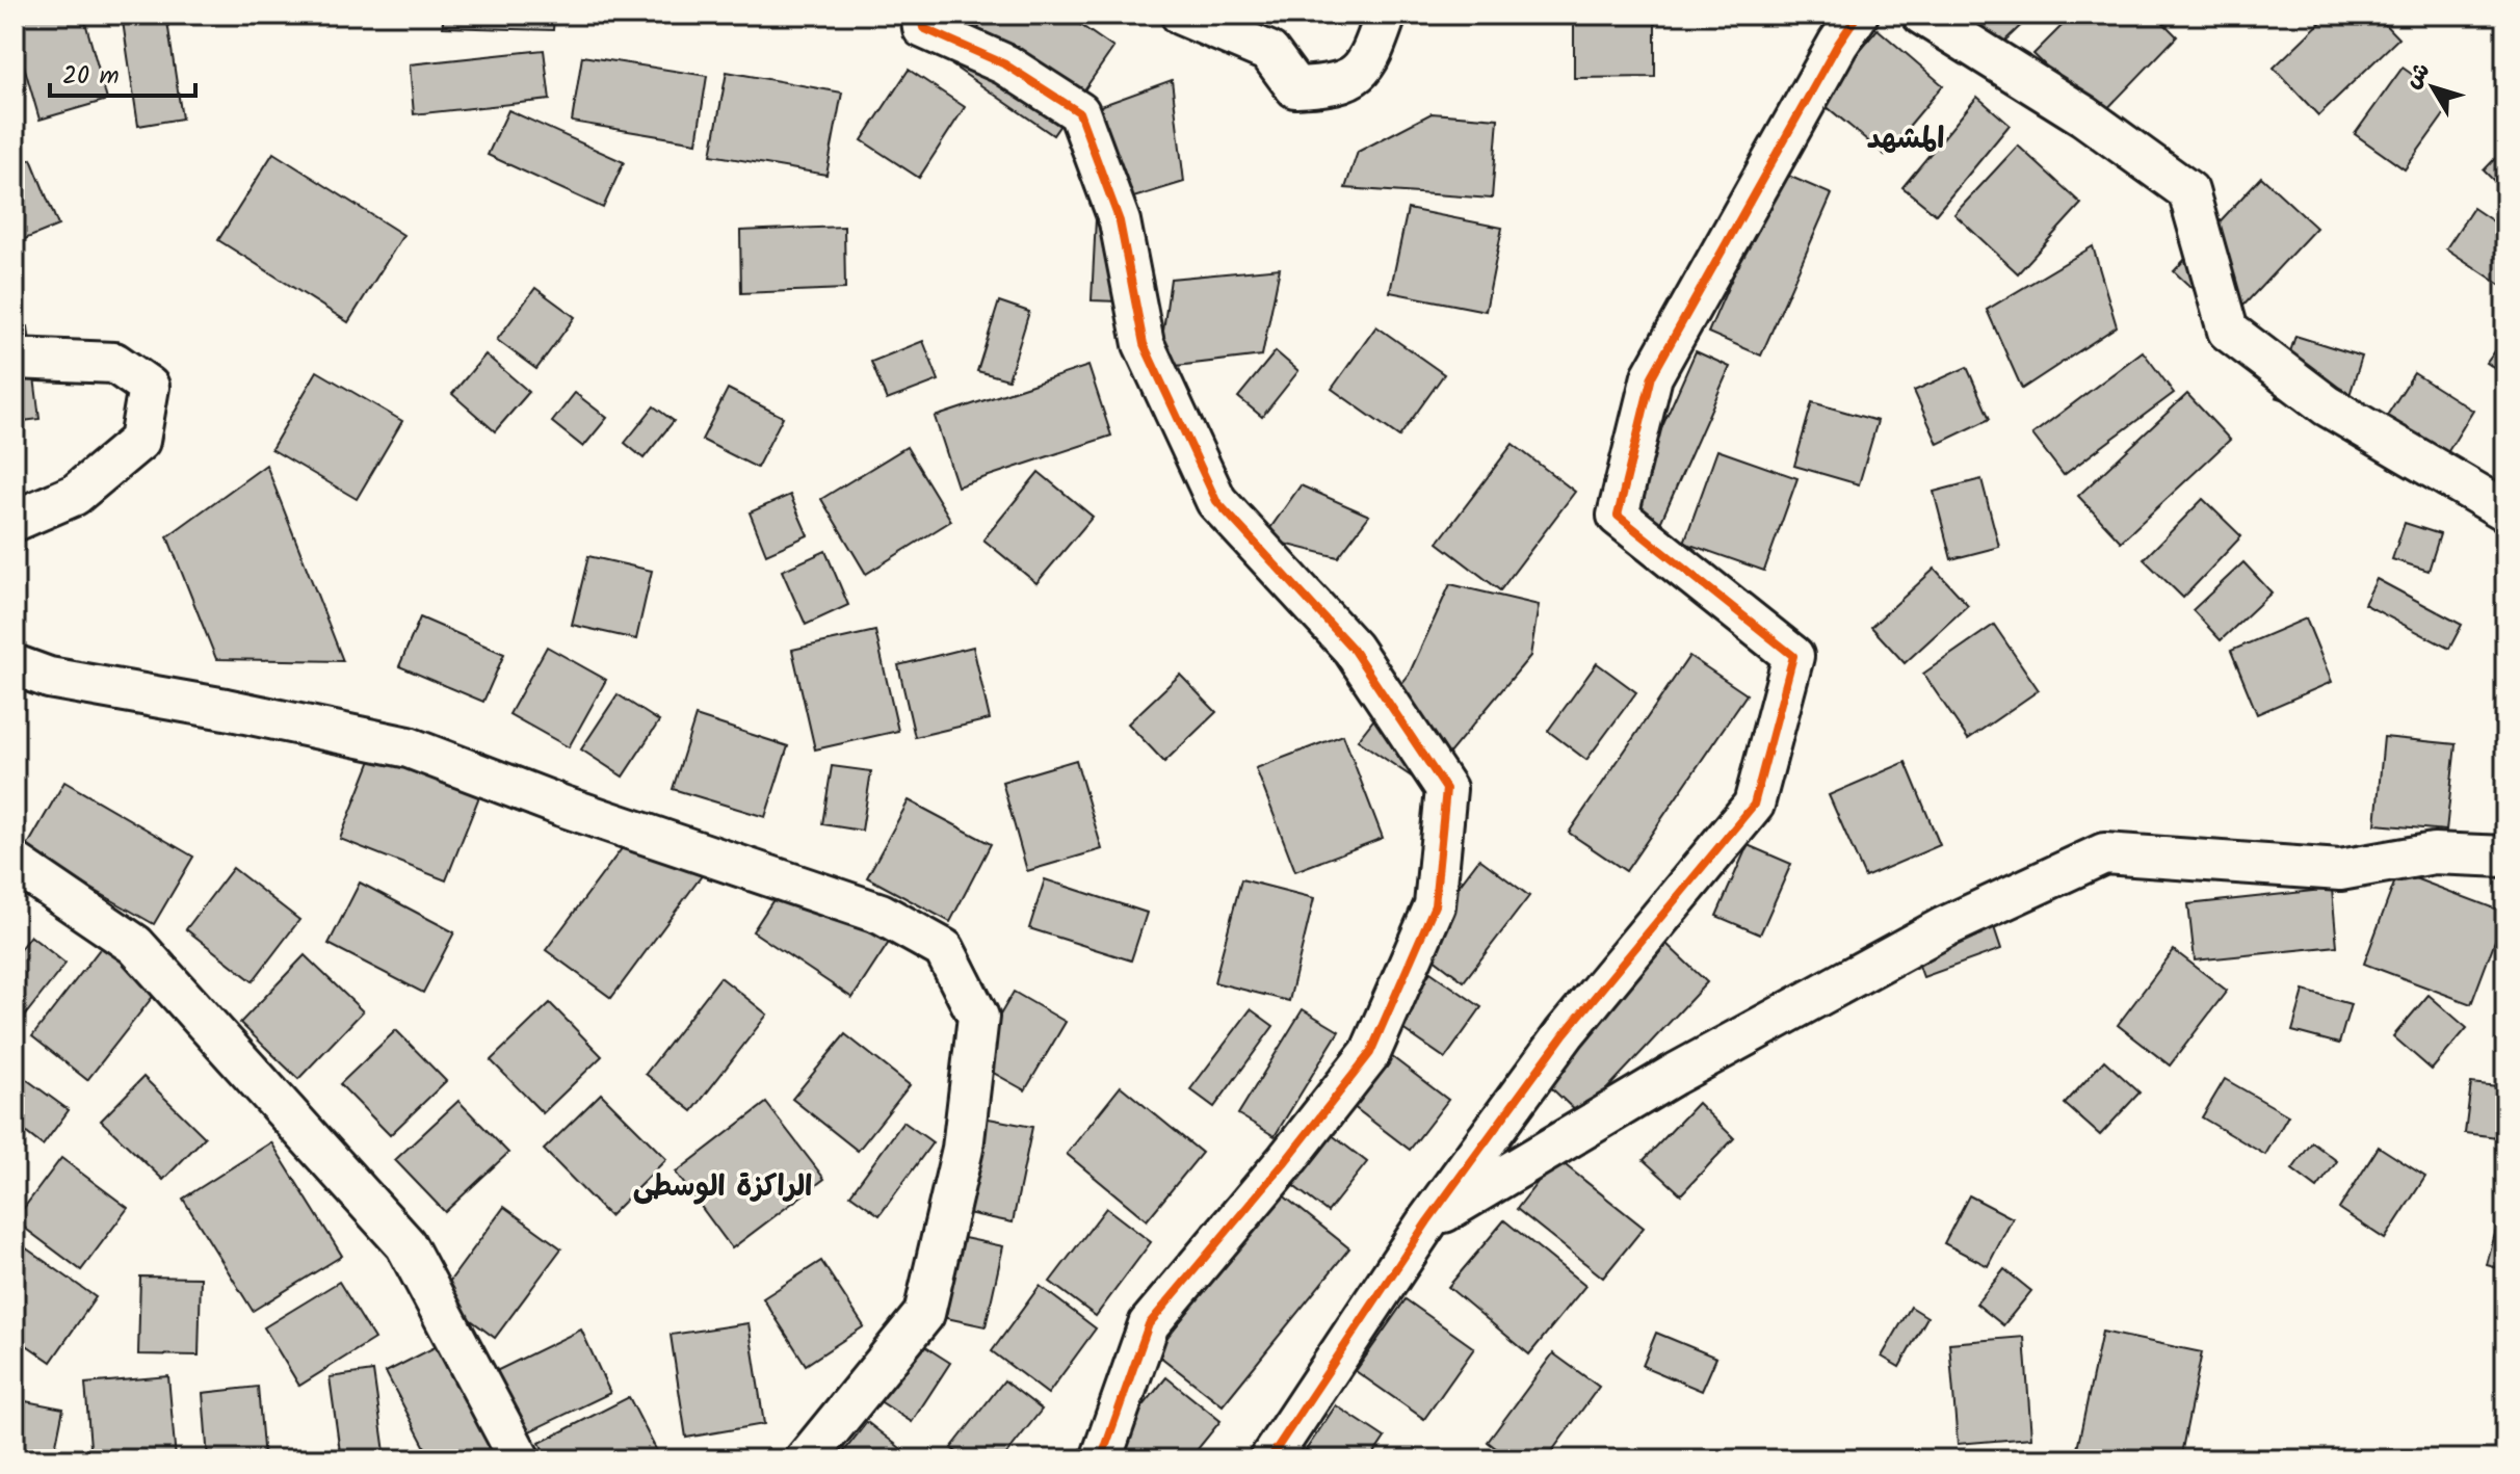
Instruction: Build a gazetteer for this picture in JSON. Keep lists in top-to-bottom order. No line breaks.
{"districts":["المشهد","الراكزة الوسطى"],"scale_bar":"20 m","north":"top left"}
